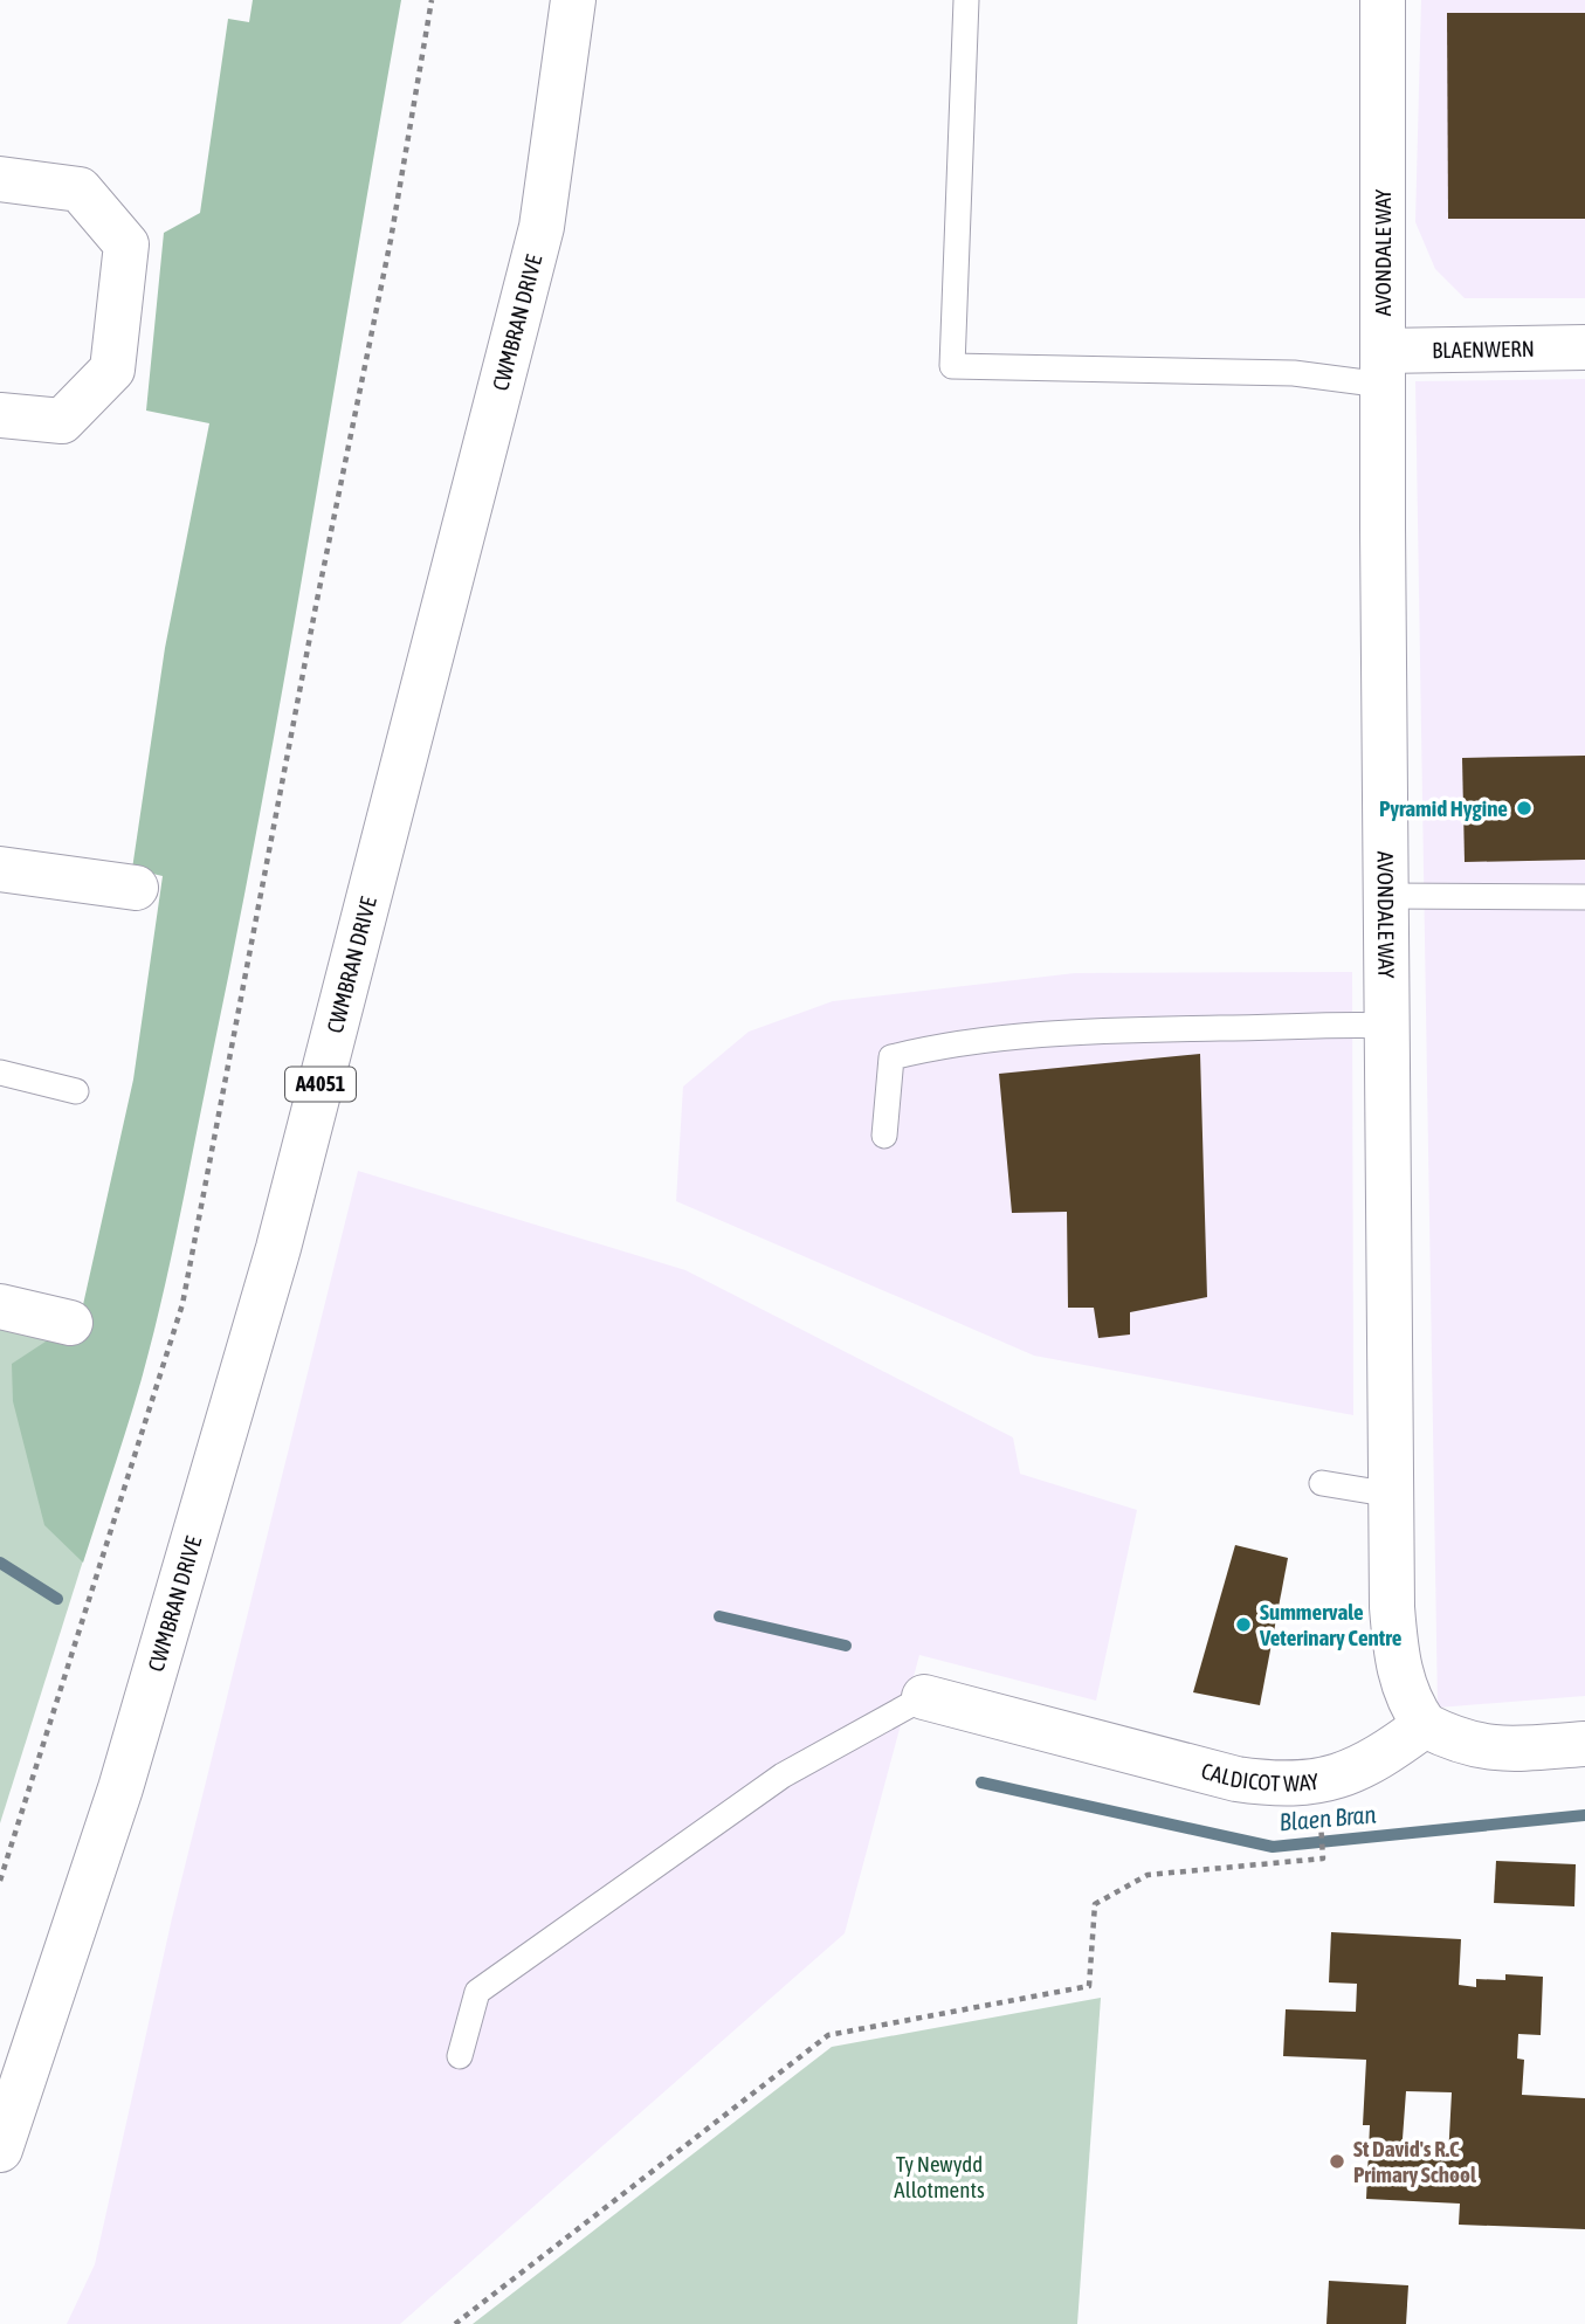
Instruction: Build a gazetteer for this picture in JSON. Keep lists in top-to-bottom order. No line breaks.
{"streets":{"street":["AVONDALE WAY","CWMBRAN DRIVE","BLAENWERN","A4051","CALDICOT WAY"]},"crossings":[["AVONDALE WAY","BLAENWERN"],["AVONDALE WAY","CALDICOT WAY"]],"water":["Blaen Bran"],"parks":["Ty Newydd Allotments"],"places":["Pyramid Hygine","Summervale Veterinary Centre","St David's R.C Primary School"]}
